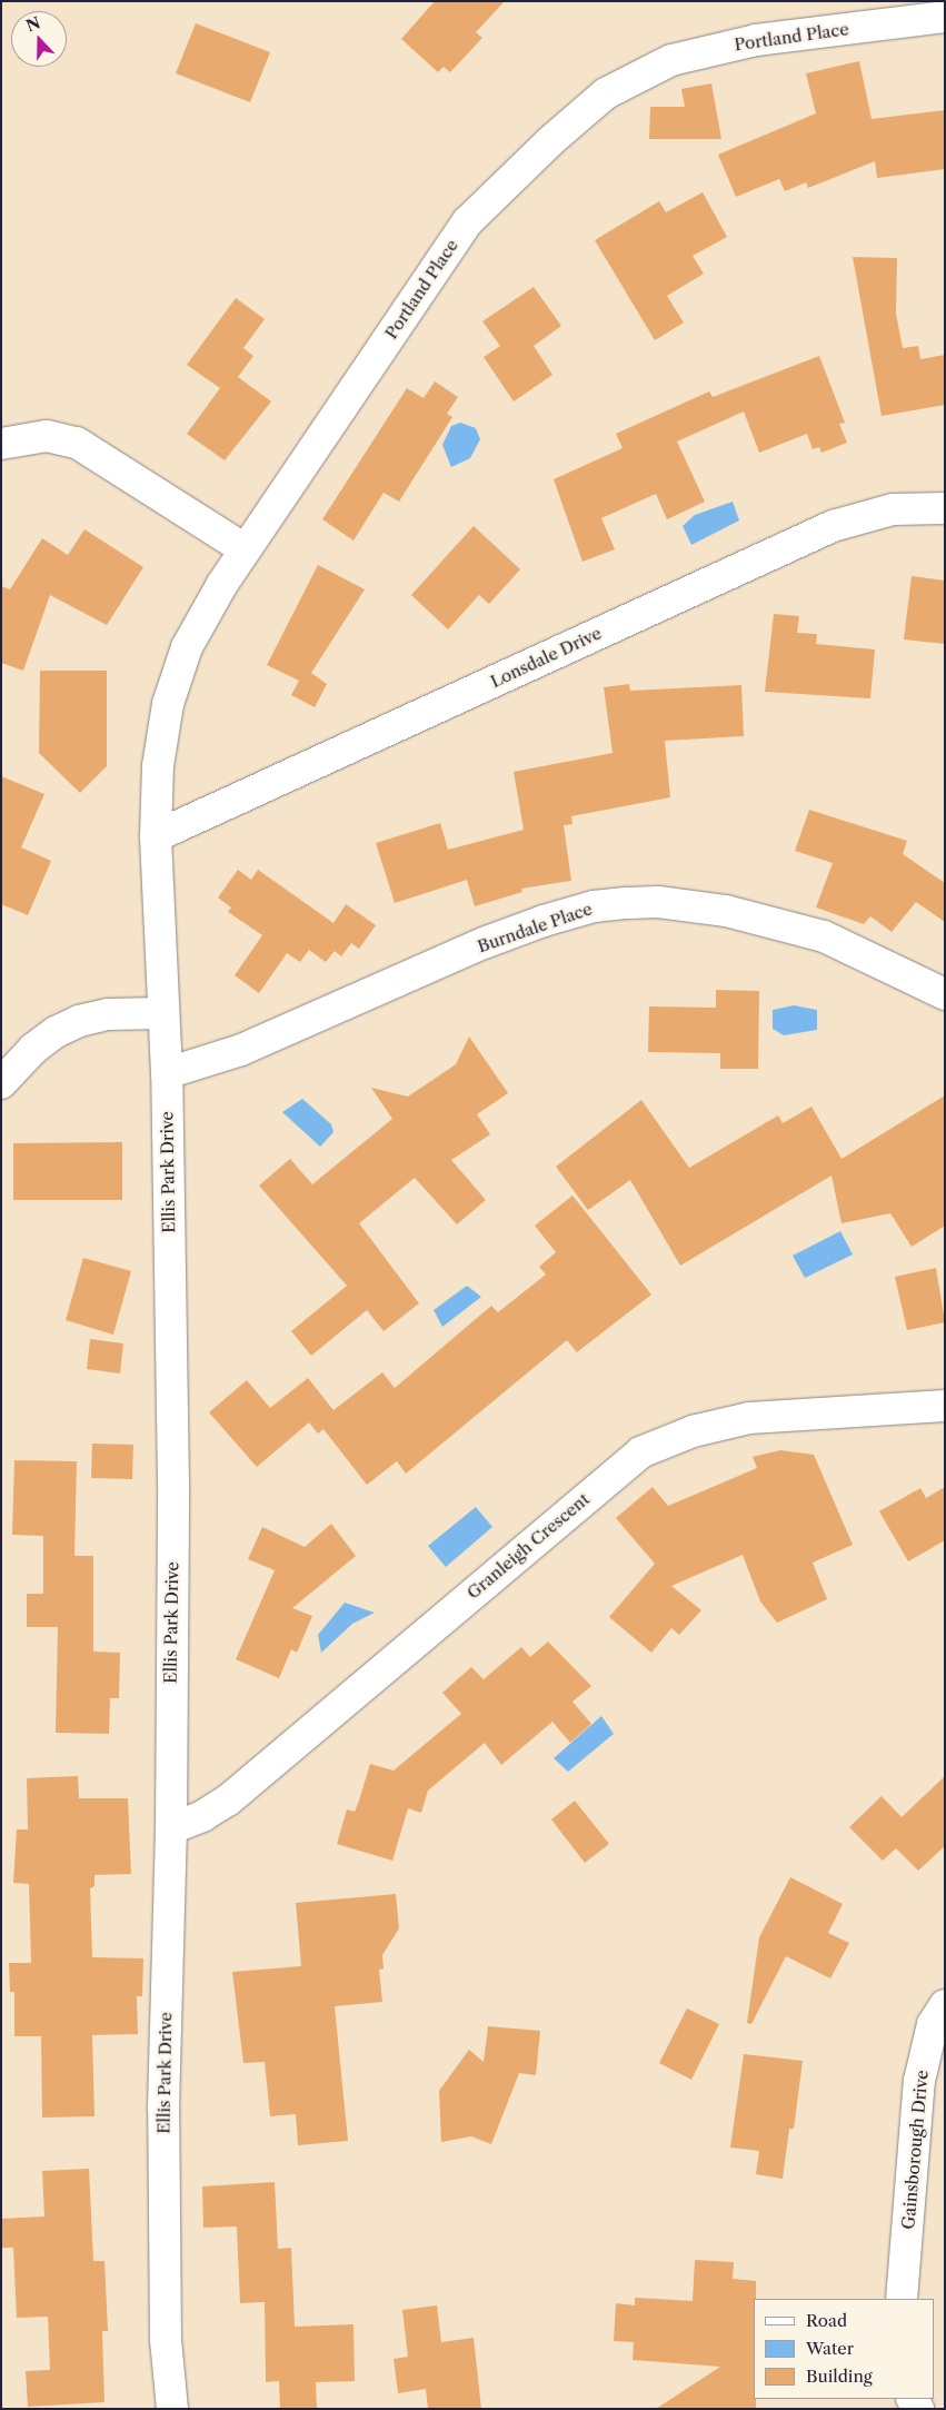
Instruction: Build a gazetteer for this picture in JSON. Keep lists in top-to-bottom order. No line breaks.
{"streets":{"street":["Portland Place","Lonsdale Drive","Burndale Place","Ellis Park Drive","Granleigh Crescent","Gainsborough Drive"]},"crossings":[["Portland Place","Lonsdale Drive"],["Portland Place","Ellis Park Drive"],["Lonsdale Drive","Ellis Park Drive"],["Burndale Place","Ellis Park Drive"],["Ellis Park Drive","Granleigh Crescent"]],"legend":["Road","Water","Building"],"north":"top"}
